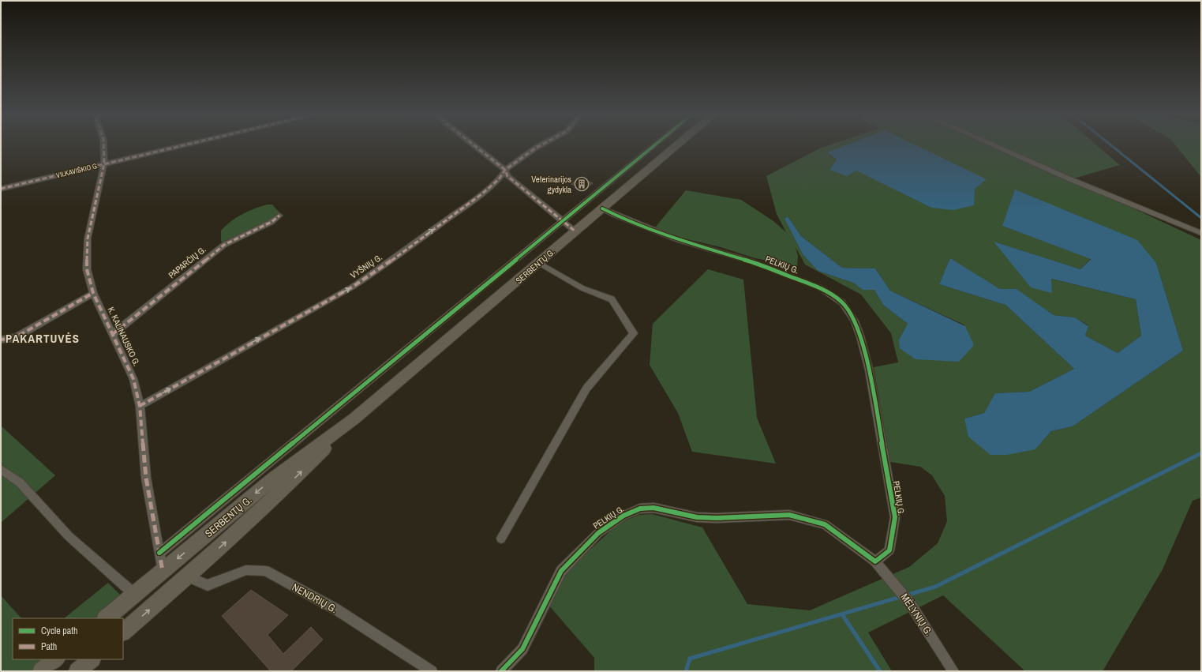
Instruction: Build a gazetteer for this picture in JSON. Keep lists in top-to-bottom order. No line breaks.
{"streets":{"main road":["SERBENTŲ G."],"street":["VILKAVIŠKIO G.","PAPARČIŲ G.","PELKIŲ G.","VYŠNIŲ G.","K. KALINAUSKO G.","NENDRIŲ G.","MĖLYNIŲ G."]},"crossings":[["VILKAVIŠKIO G.","K. KALINAUSKO G."],["PAPARČIŲ G.","K. KALINAUSKO G."],["PELKIŲ G.","SERBENTŲ G."],["PELKIŲ G.","MĖLYNIŲ G."],["VYŠNIŲ G.","K. KALINAUSKO G."],["SERBENTŲ G.","K. KALINAUSKO G."],["SERBENTŲ G.","NENDRIŲ G."]],"one_way":["VYŠNIŲ G."],"districts":["PAKARTUVĖS"],"places":{"building":["Veterinarijos gydykla"]},"legend":["Cycle path","Path"]}
